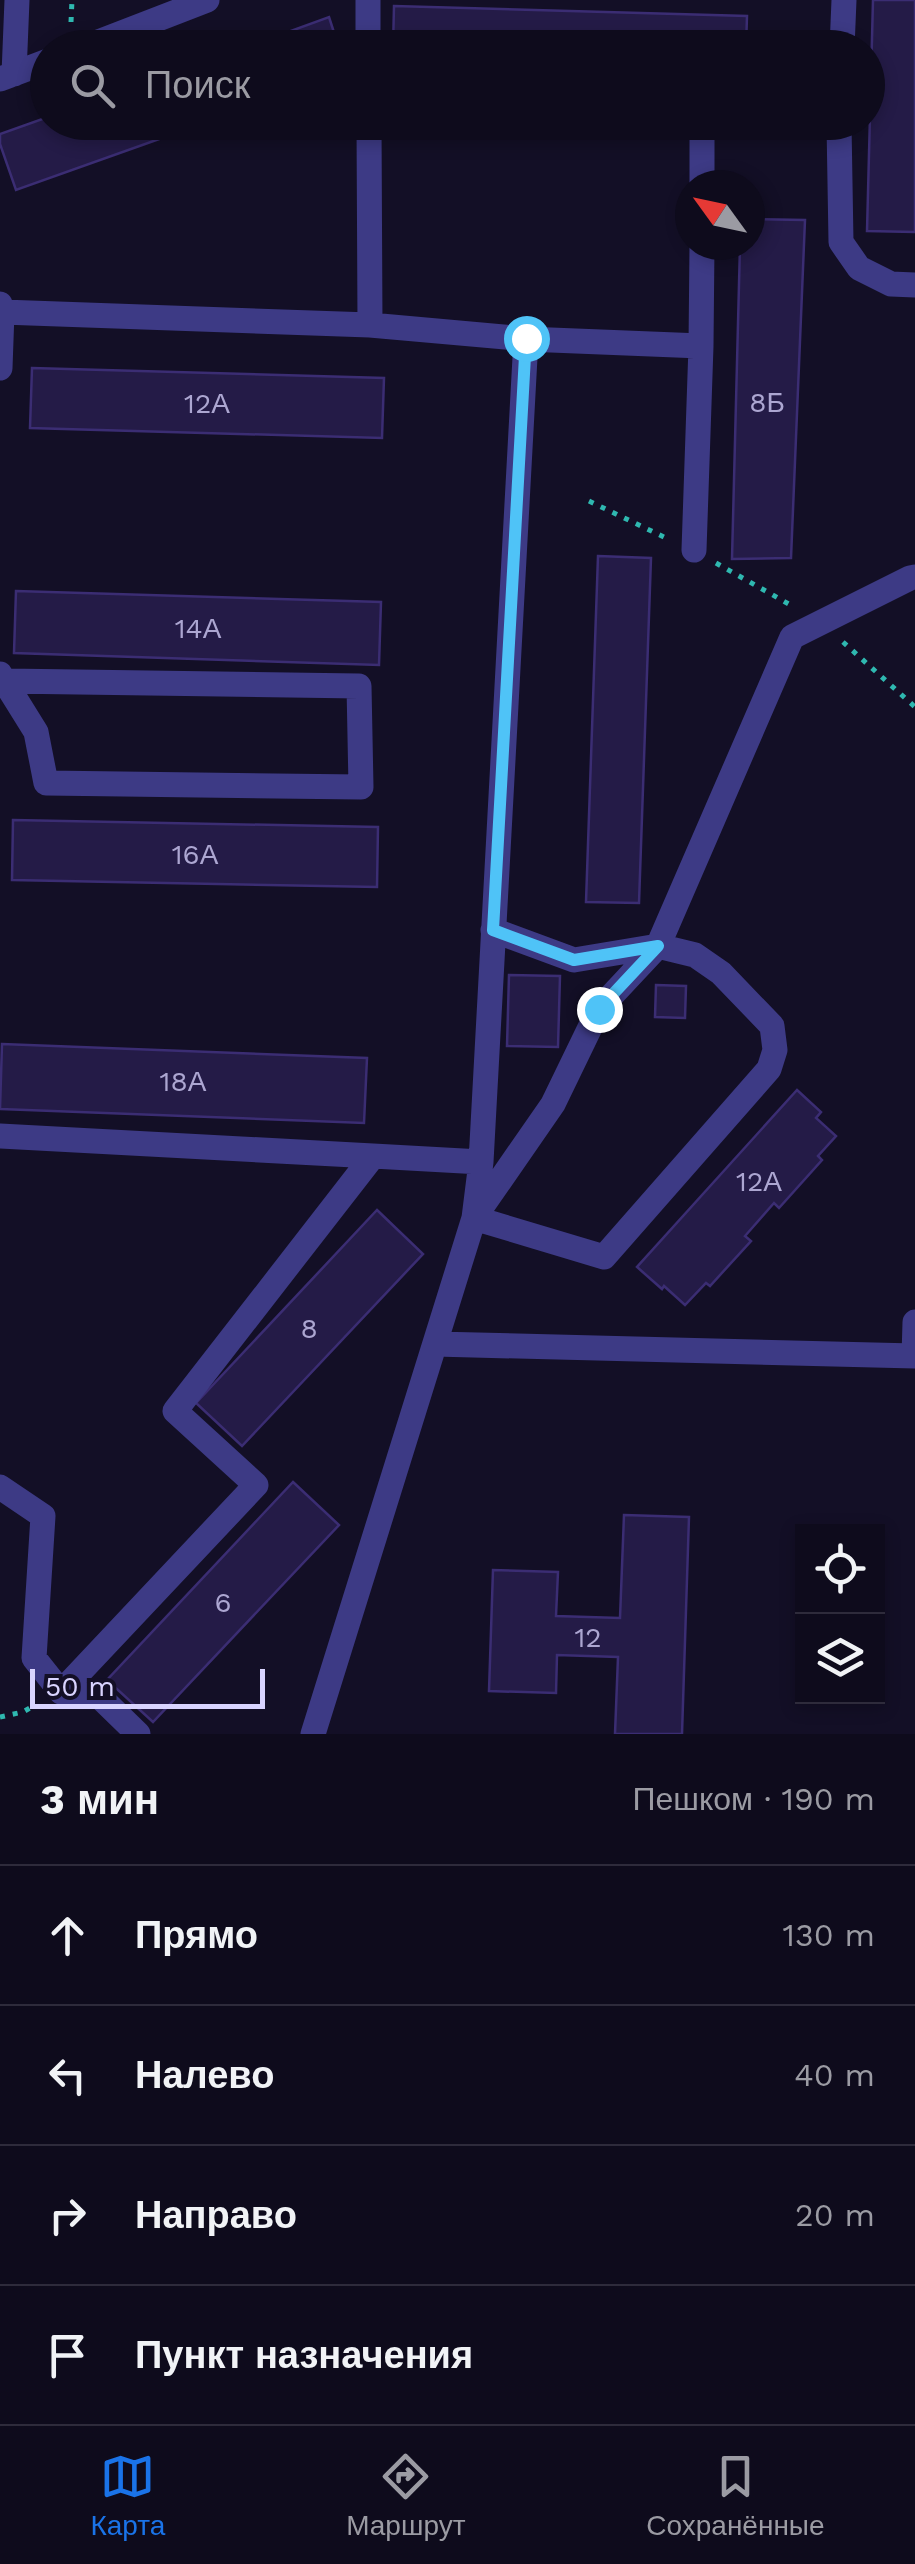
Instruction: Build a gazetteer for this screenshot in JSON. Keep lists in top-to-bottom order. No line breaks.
{"house_numbers":["8Б","12А","14А","16А","18А","12А","8","6","12"],"scale_bar":"50 m","north":"top left","page":{"search":"Поиск","scale":"50 m","heading":["3 мин","Пешком · 190 m"],"list":[["Прямо","130 m"],["Налево","40 m"],["Направо","20 m"],"Пункт назначения"],"nav":["Карта","Маршрут","Сохранённые"]}}
